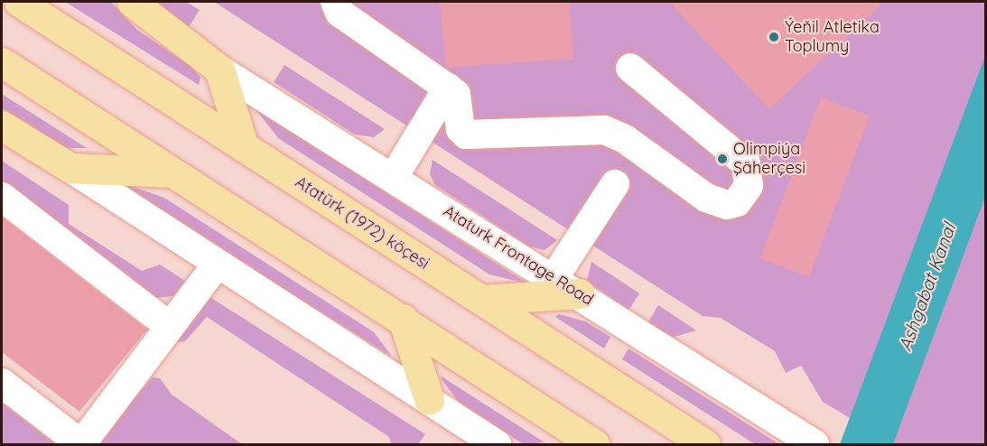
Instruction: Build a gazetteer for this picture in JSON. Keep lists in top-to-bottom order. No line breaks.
{"streets":{"main road":["Atatürk (1972) köçesi"],"street":["Ataturk Frontage Road"]},"water":["Ashgabat Kanal"],"places":["Ýeňil Atletika Toplumy","Olimpiýa Şäherçesi"]}
